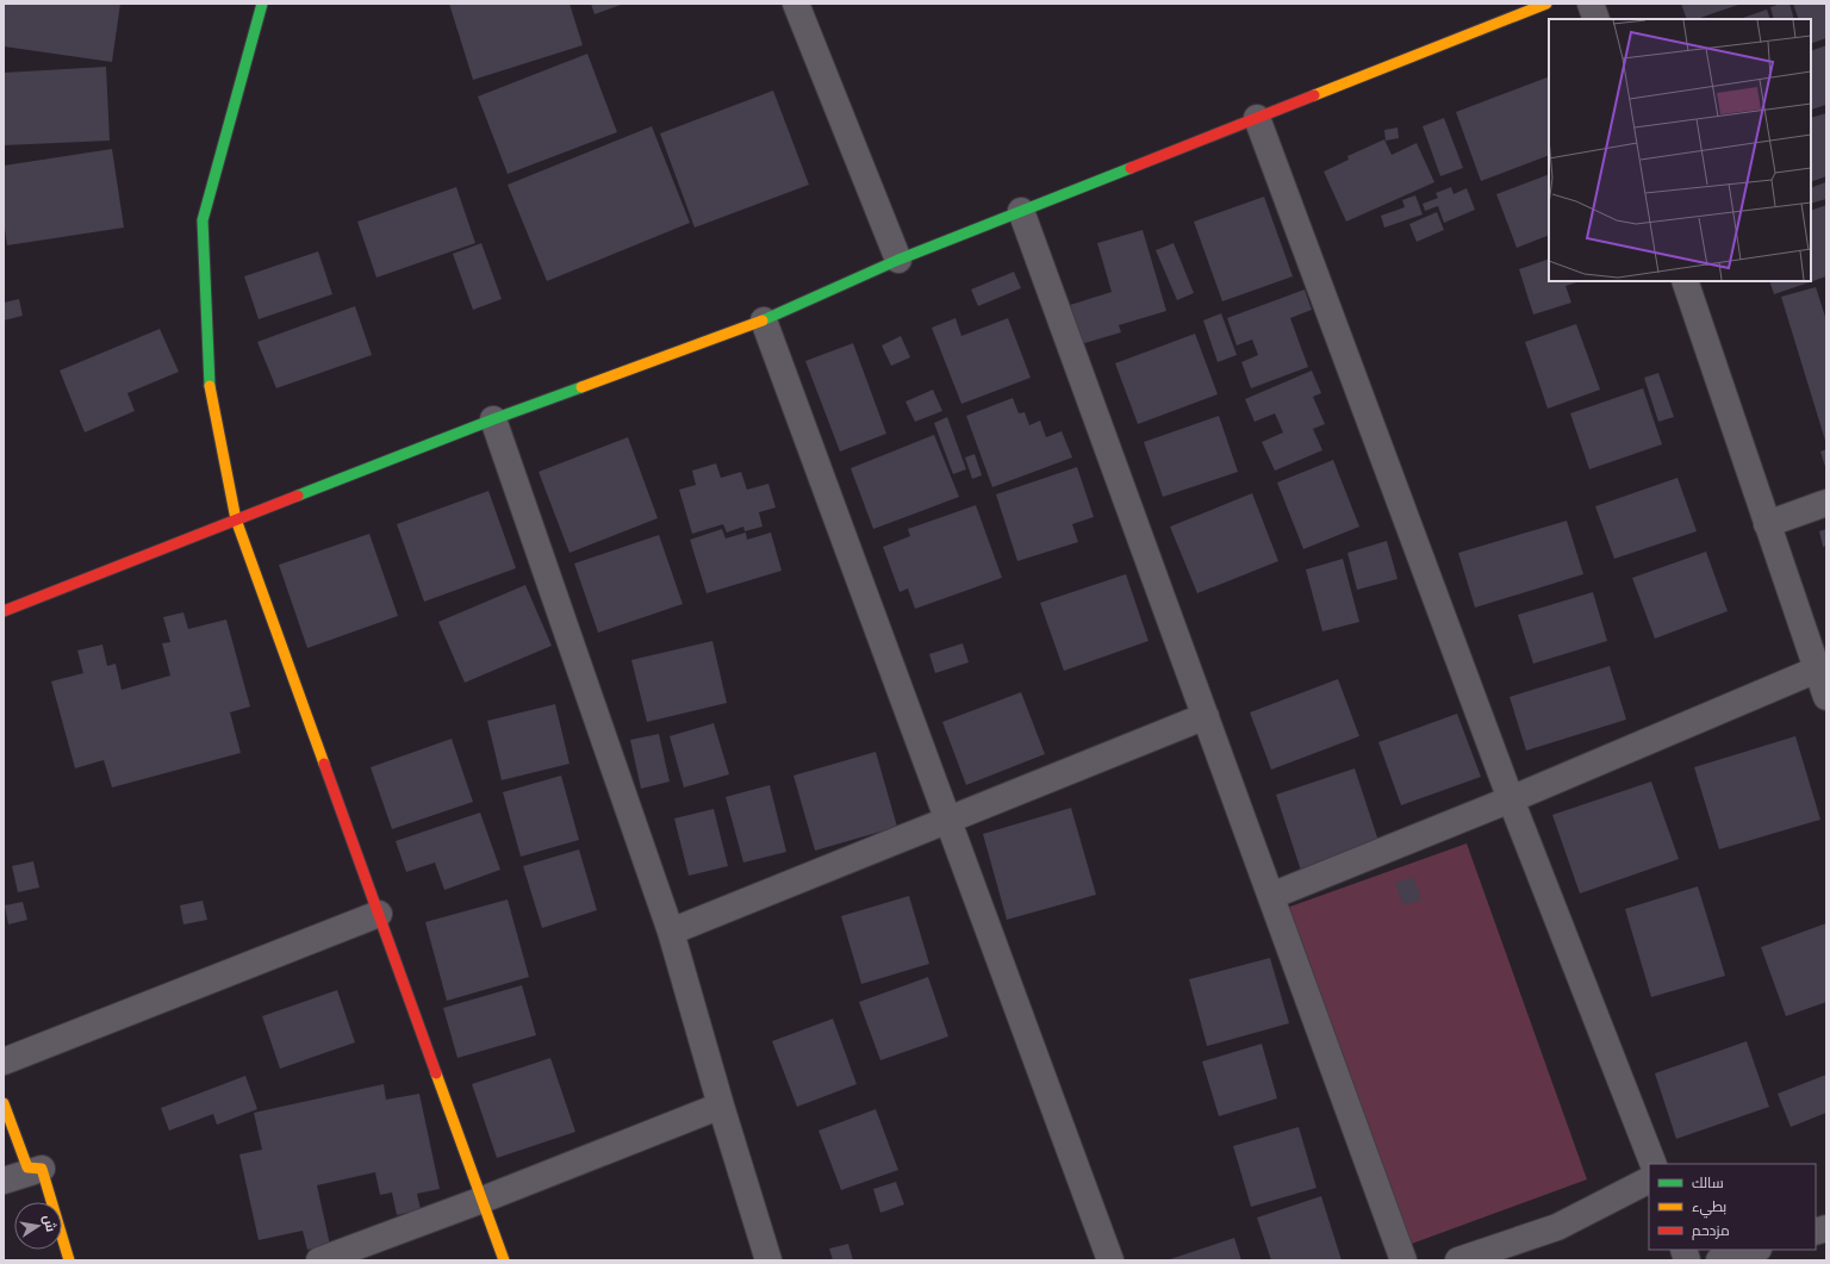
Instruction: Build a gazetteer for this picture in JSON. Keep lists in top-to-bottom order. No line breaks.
{"legend":["سالك","بطيء","مزدحم"],"north":"right"}
